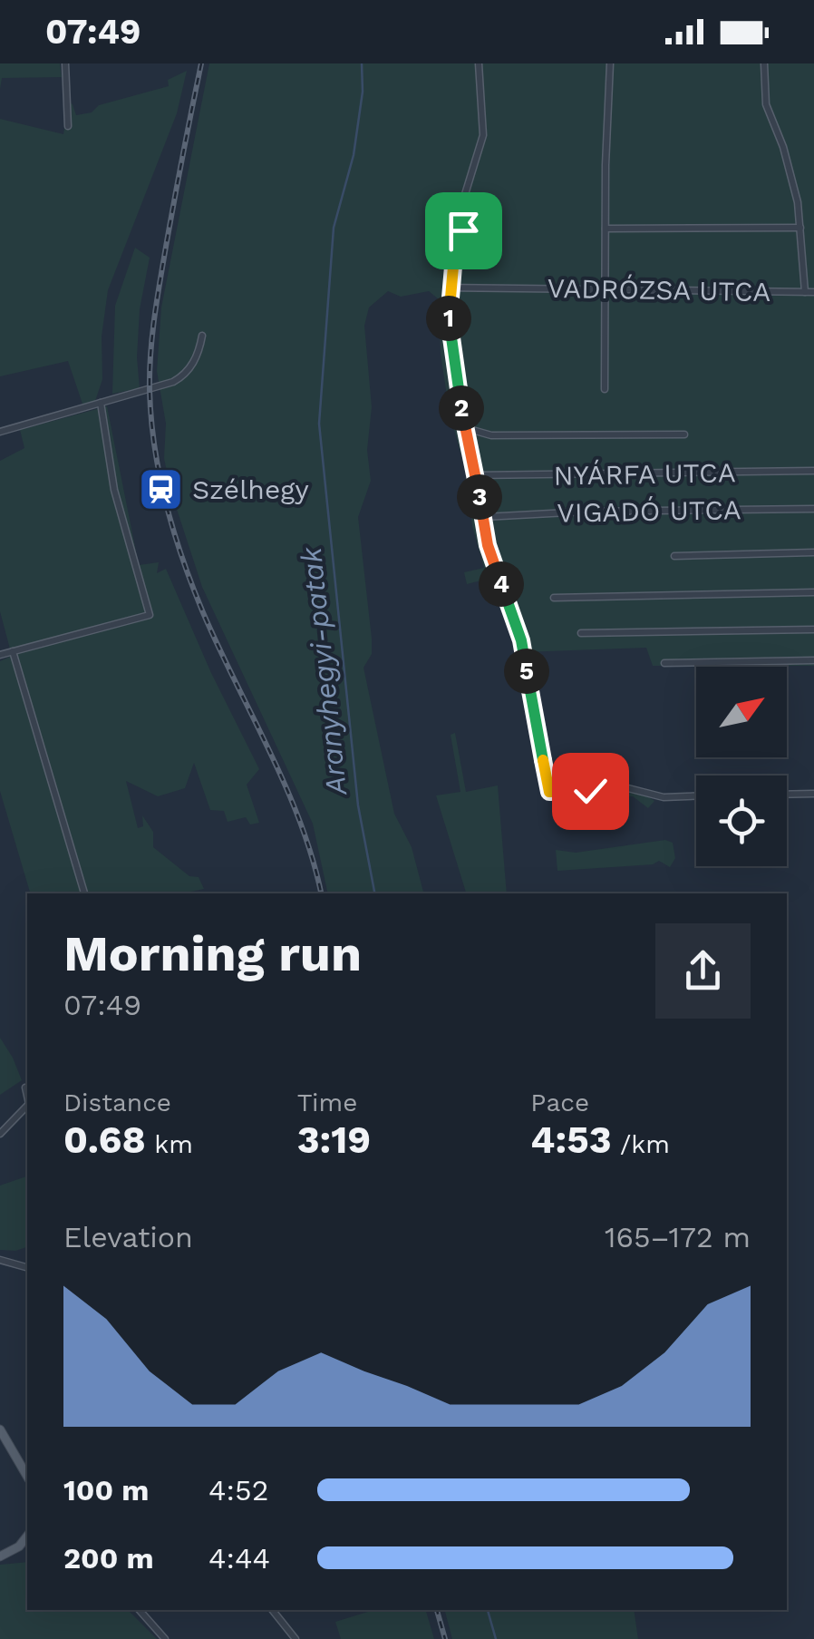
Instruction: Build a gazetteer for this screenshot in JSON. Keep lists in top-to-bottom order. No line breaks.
{"streets":{"street":["VADRÓZSA UTCA","NYÁRFA UTCA","VIGADÓ UTCA"]},"water":["Aranyhegyi-patak"],"places":{"station":["Szélhegy"]},"north":"top right","page":{"status":"07:49","pins":["1","2","3","4","5"],"heading":["Morning run","07:49"],"stats":[["Distance","0.68 km"],["Time","3:19"],["Pace","4:53 /km"]],"chart":["Elevation","165–172 m"],"list":[{"name":"100 m","note":"4:52"},{"name":"200 m","note":"4:44"}]}}
